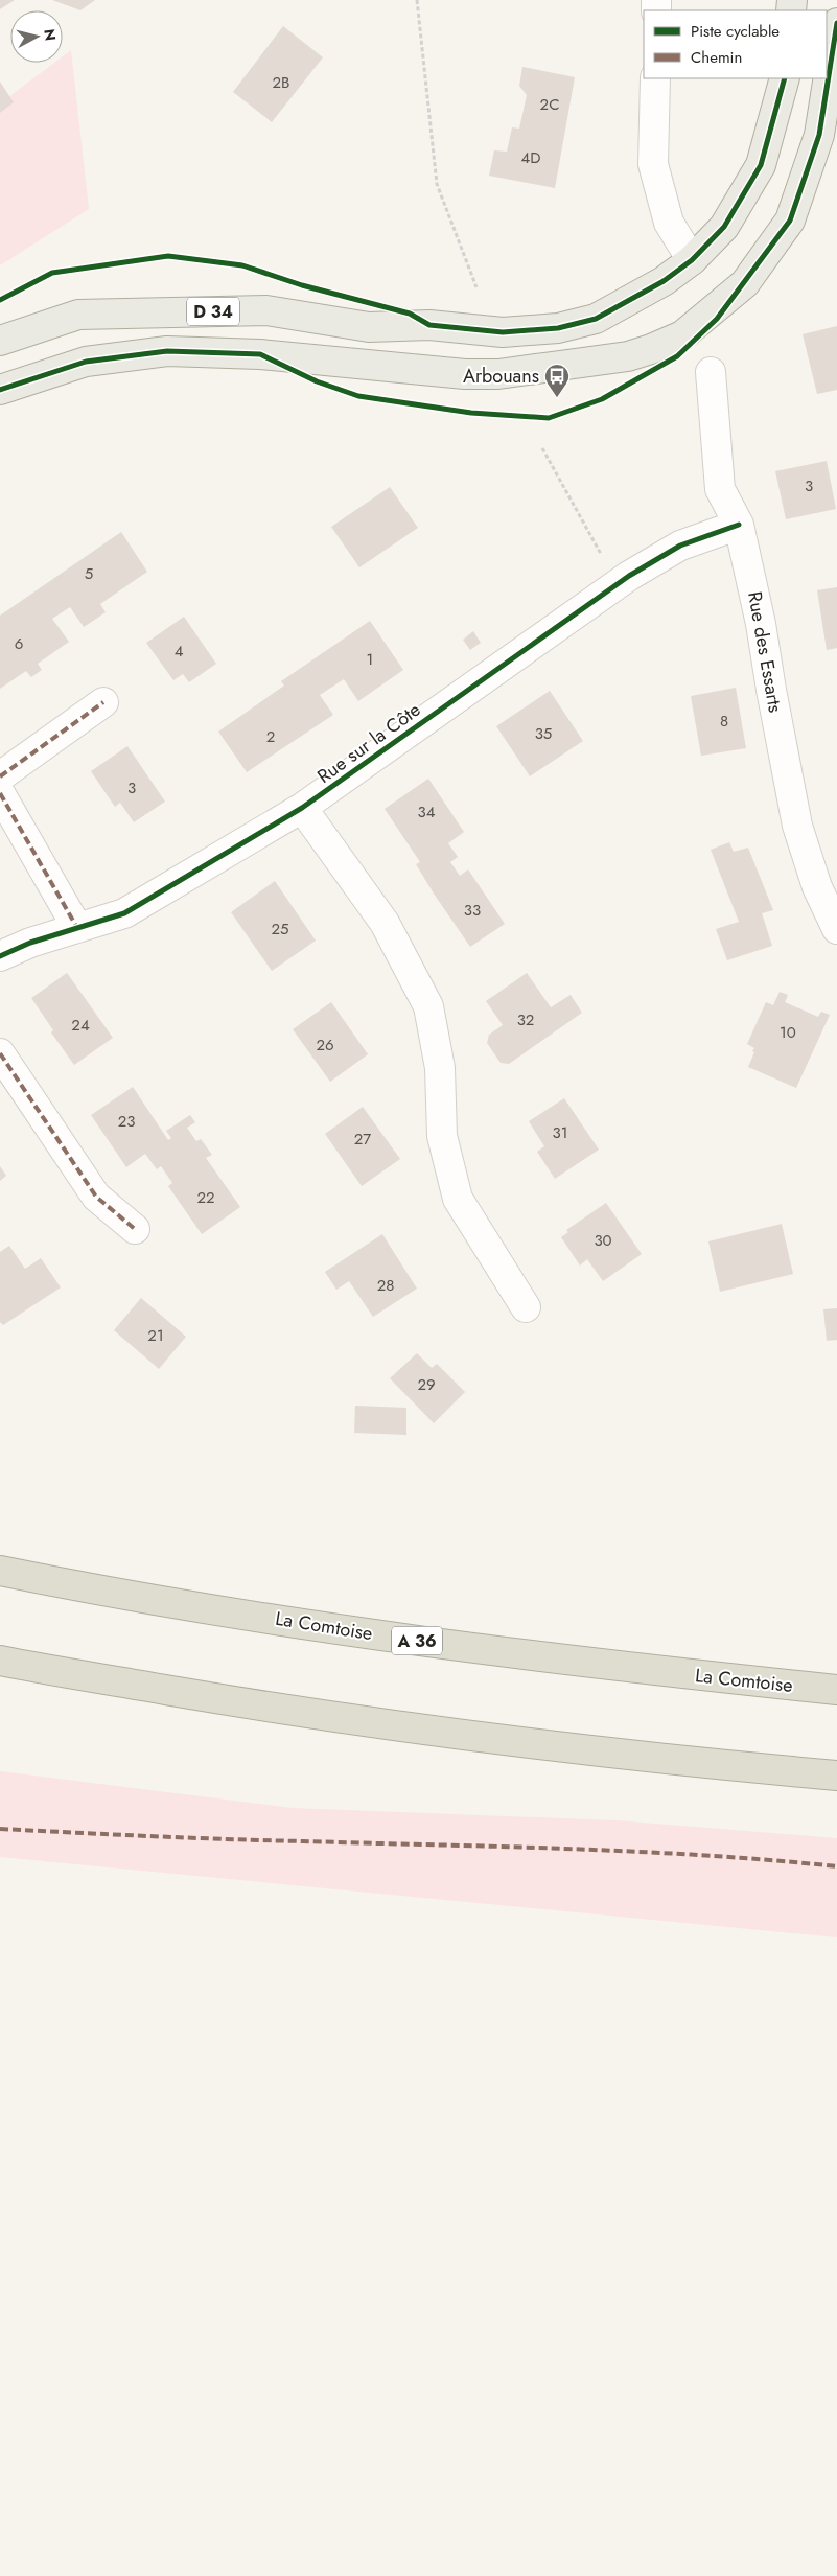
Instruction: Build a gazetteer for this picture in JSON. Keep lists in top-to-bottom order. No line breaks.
{"streets":{"highway":["La Comtoise","A 36"],"main road":["D 34"],"street":["Rue des Essarts","Rue sur la Côte"]},"crossings":[["Rue des Essarts","Rue sur la Côte"]],"places":{"bus stop":["Arbouans"]},"house_numbers":["2B","2C","4D","3","5","6","4","1","8","35","2","3","34","33","25","32","24","10","26","23","31","27","22","30","28","21","29"],"legend":["Piste cyclable","Chemin"],"north":"right"}
